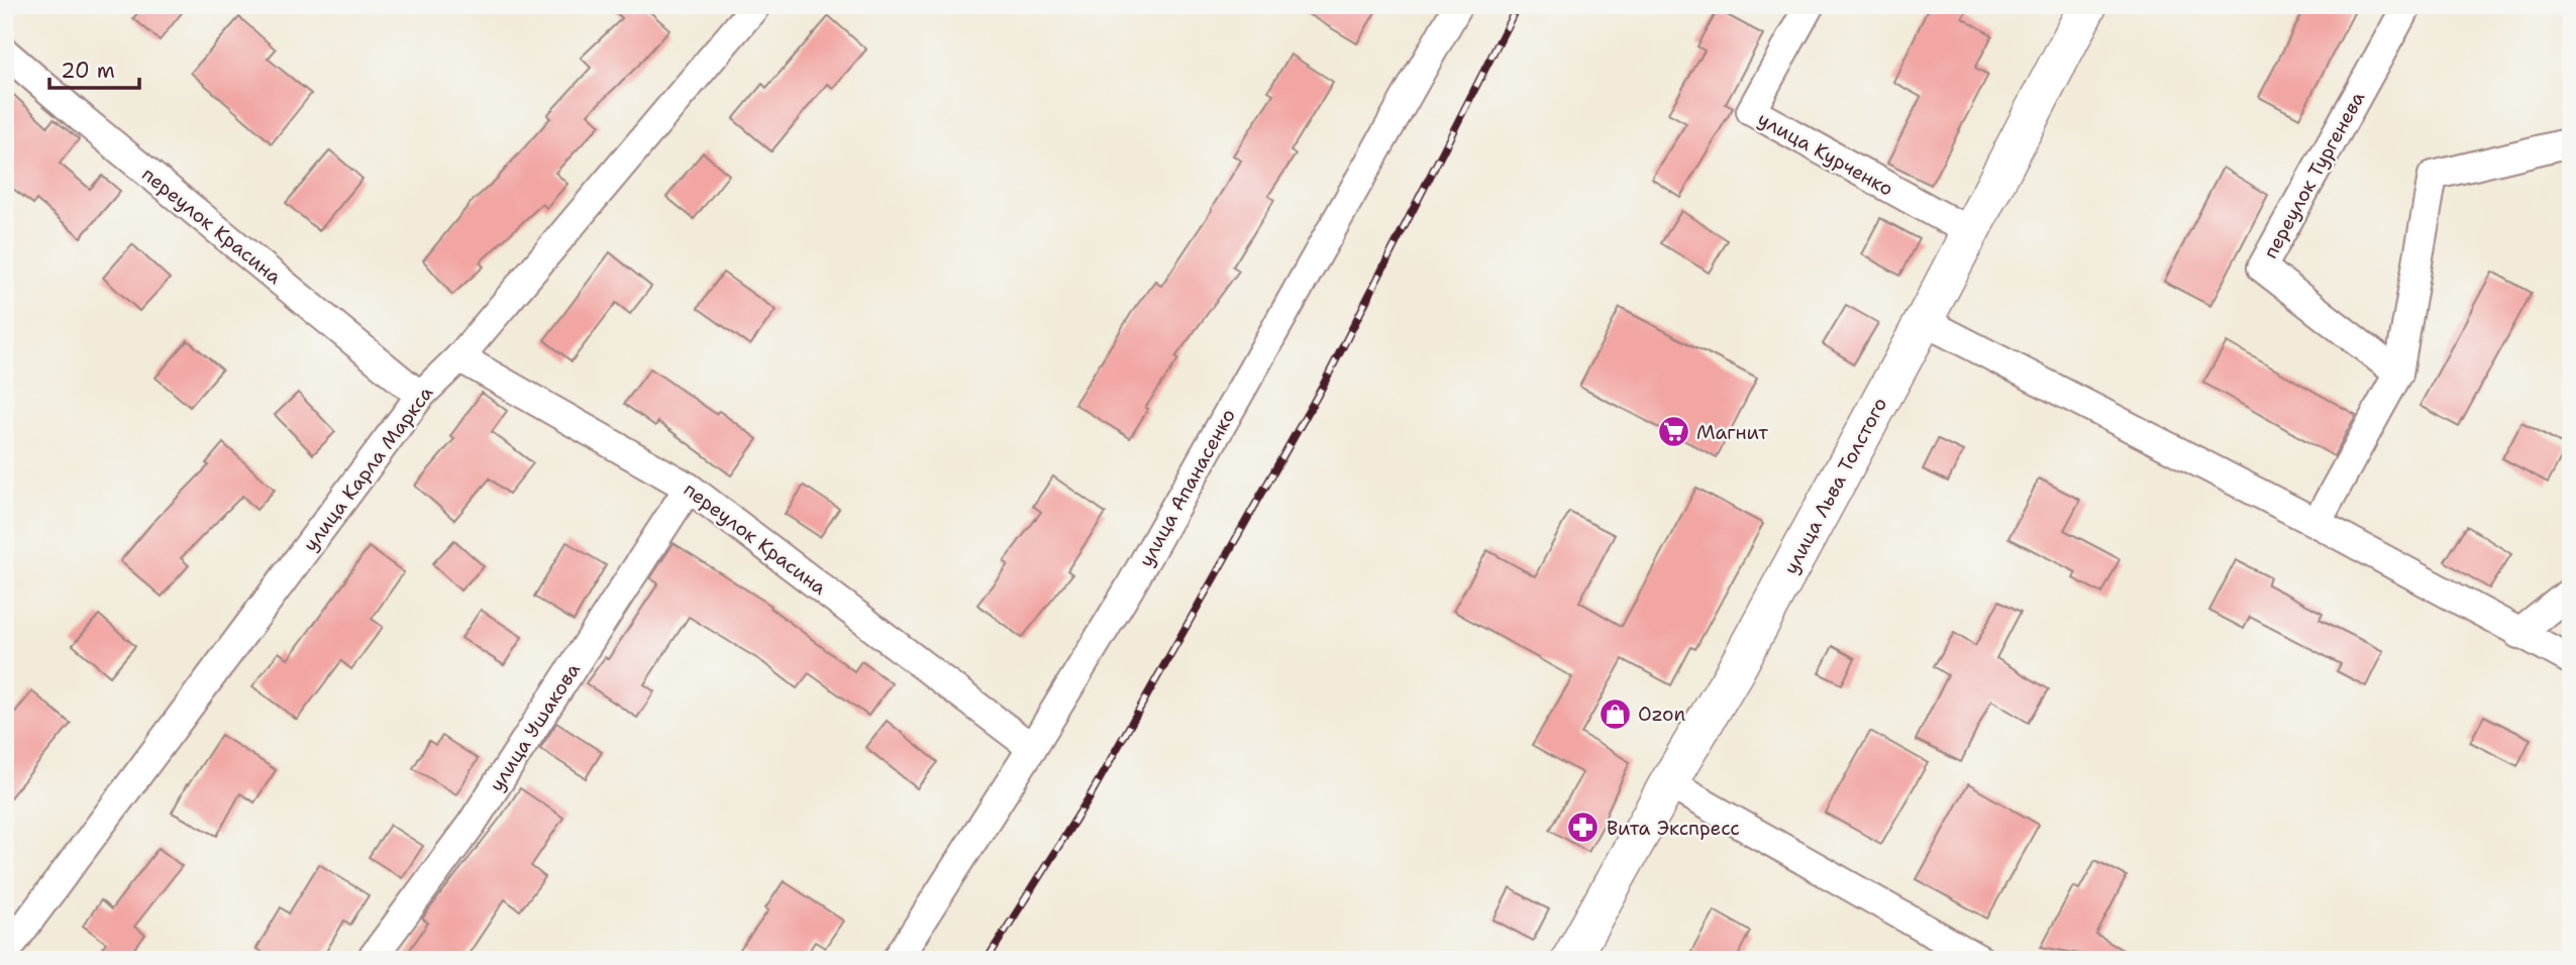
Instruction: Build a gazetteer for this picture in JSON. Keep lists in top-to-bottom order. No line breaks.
{"streets":{"main road":["улица Льва Толстого"],"street":["улица Курченко","переулок Тургенева","переулок Красина","улица Карла Маркса","улица Апанасенко","улица Ушакова"]},"crossings":[["улица Курченко","улица Льва Толстого"],["переулок Красина","улица Карла Маркса"],["переулок Красина","улица Апанасенко"],["переулок Красина","улица Ушакова"]],"places":{"supermarket":["Магнит"],"shop":["Ozon"],"pharmacy":["Вита Экспресс"]},"scale_bar":"20 m"}
